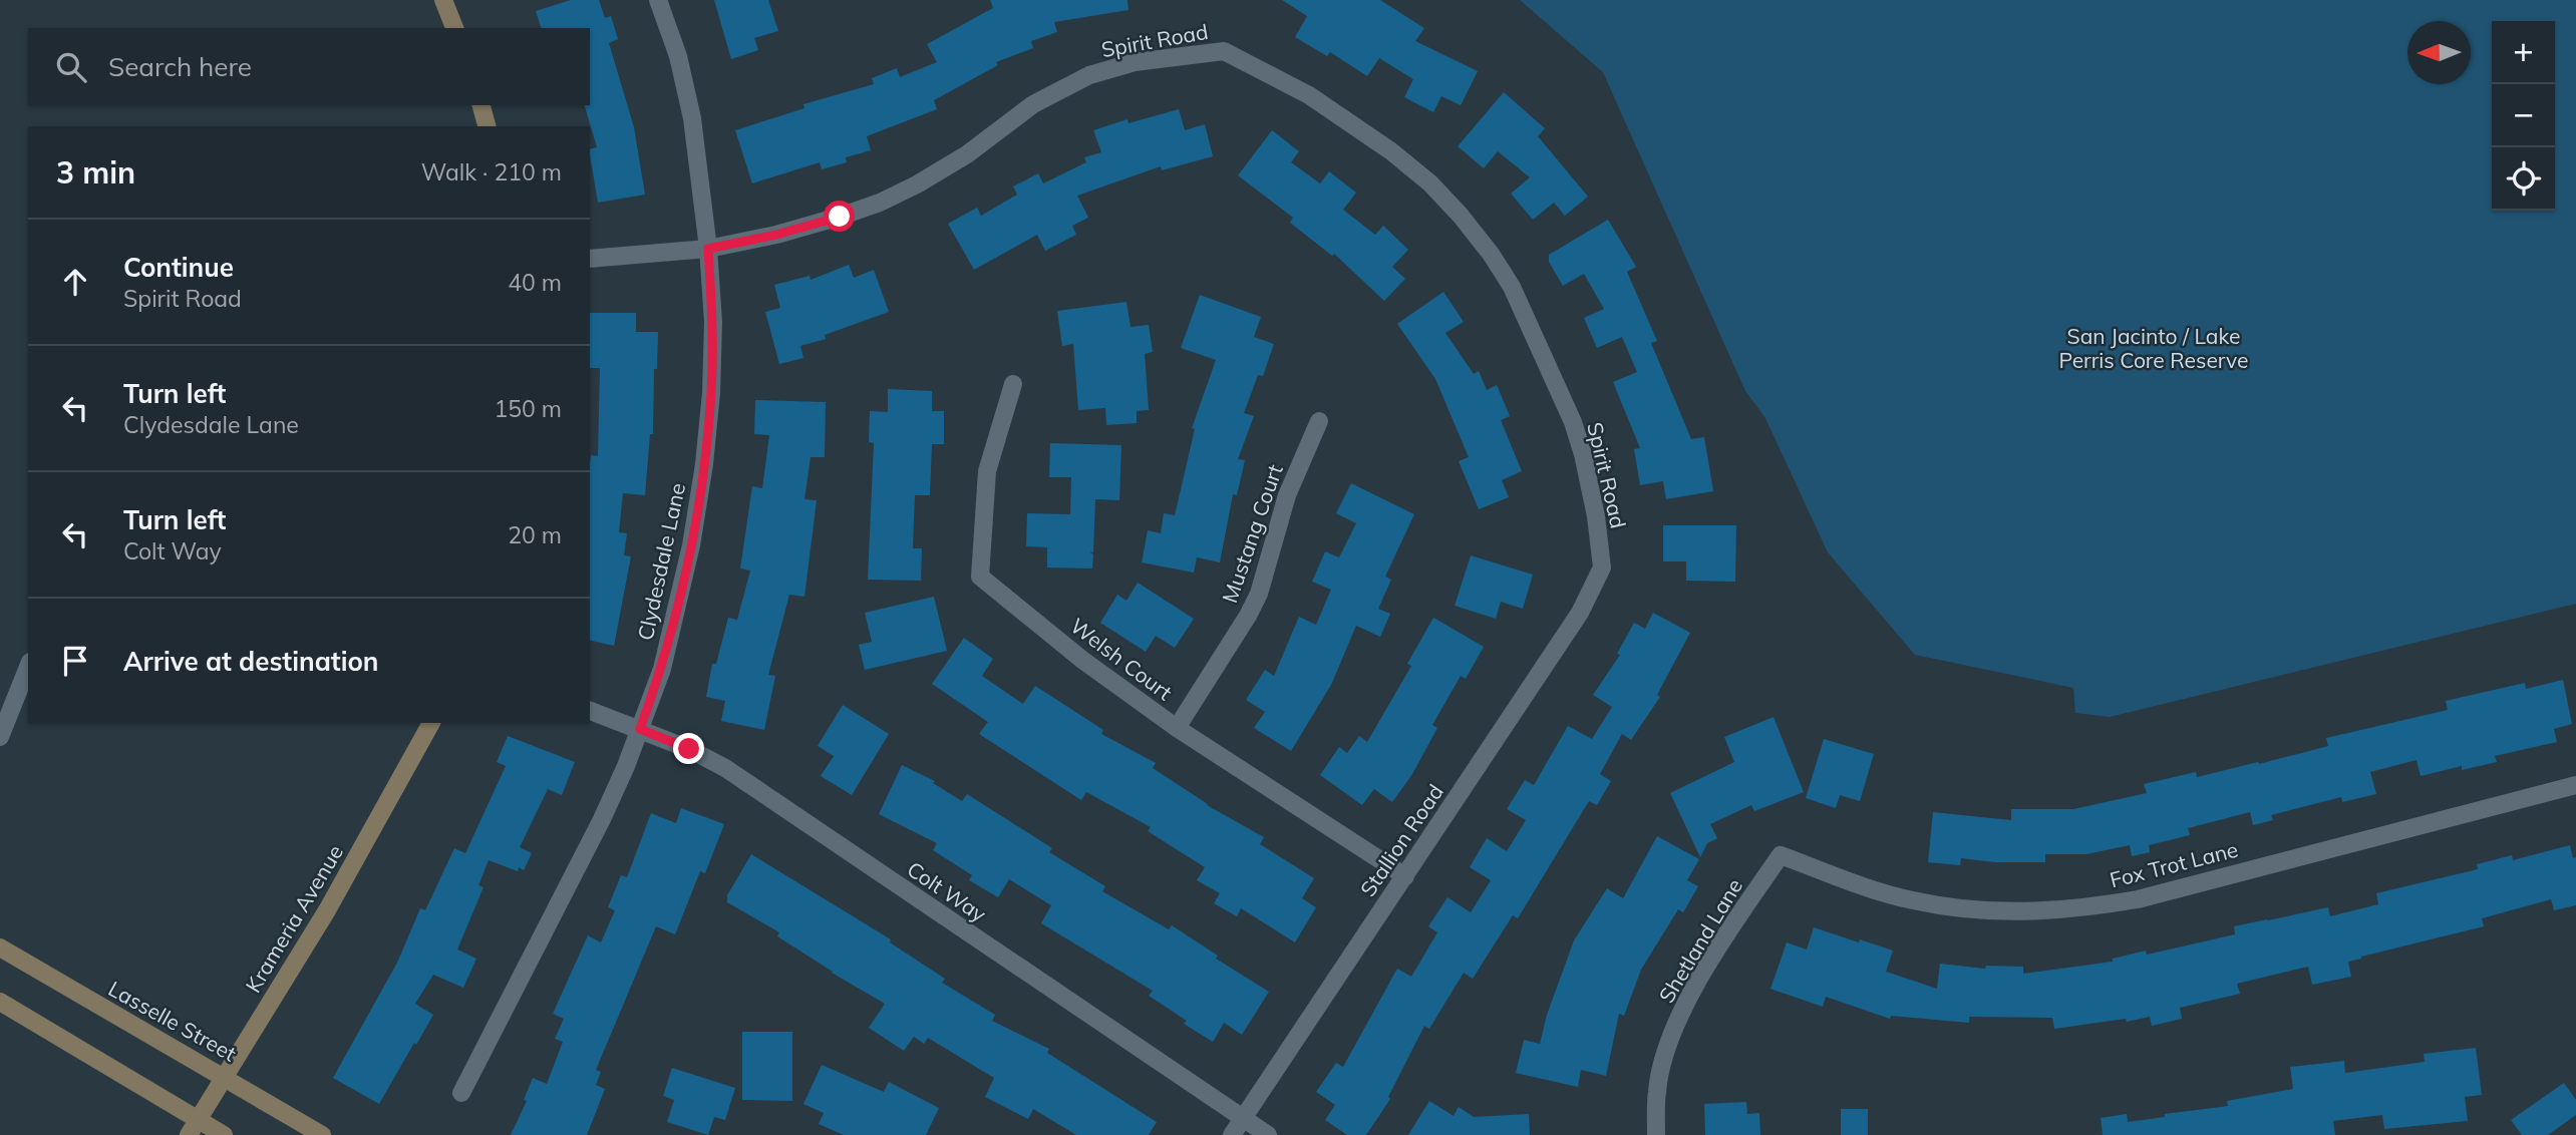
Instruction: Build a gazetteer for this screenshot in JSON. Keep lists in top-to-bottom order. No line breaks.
{"streets":{"main road":["Krameria Avenue","Lasselle Street"],"street":["Spirit Road","Mustang Court","Clydesdale Lane","Welsh Court","Stallion Road","Fox Trot Lane","Colt Way","Shetland Lane"]},"crossings":[["Spirit Road","Clydesdale Lane"],["Spirit Road","Stallion Road"],["Mustang Court","Welsh Court"],["Clydesdale Lane","Colt Way"],["Welsh Court","Stallion Road"],["Stallion Road","Colt Way"],["Fox Trot Lane","Shetland Lane"],["Krameria Avenue","Lasselle Street"]],"parks":["San Jacinto / Lake Perris Core Reserve"],"north":"left","page":{"map_buttons":["+","−"],"search":"Search here","heading":["3 min","Walk · 210 m"],"list":[["Continue","Spirit Road","40 m"],["Turn left","Clydesdale Lane","150 m"],["Turn left","Colt Way","20 m"],"Arrive at destination"]}}
